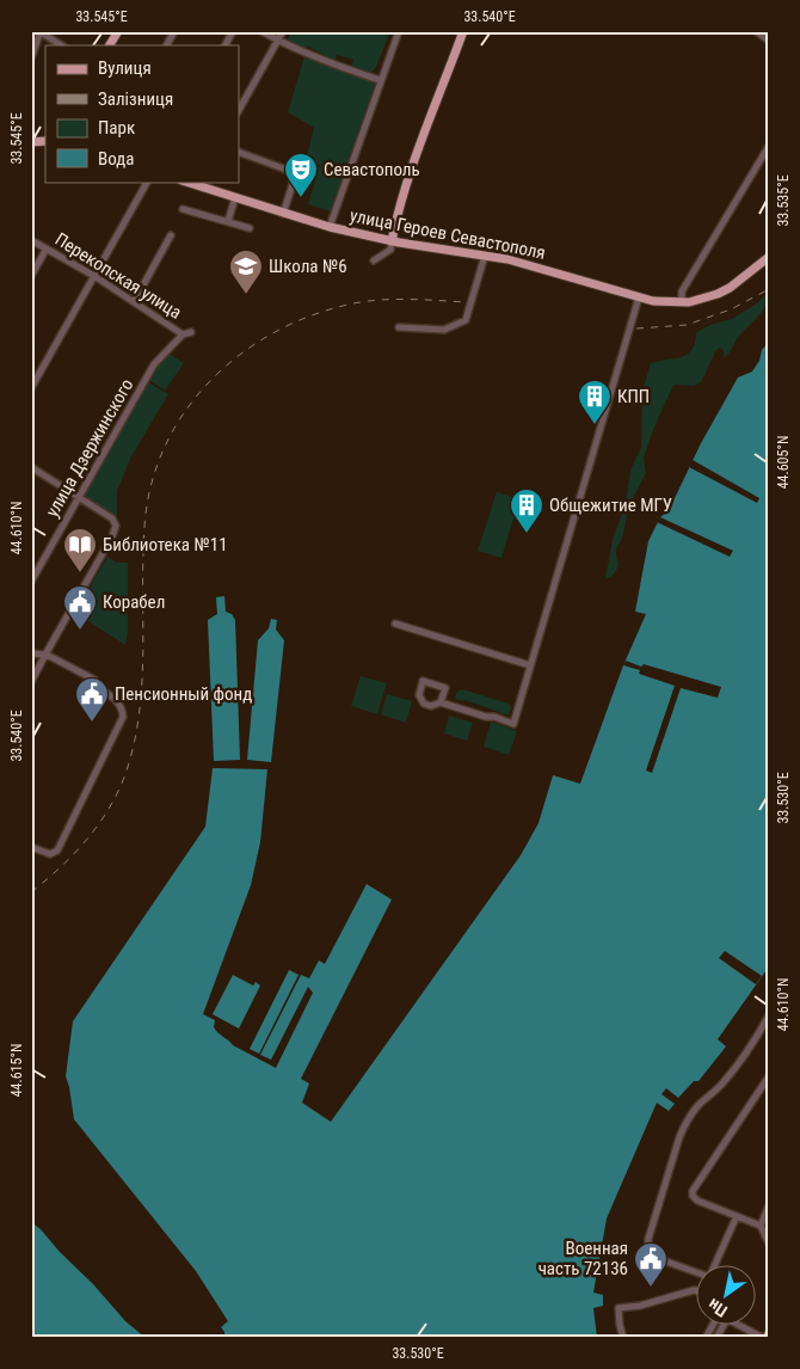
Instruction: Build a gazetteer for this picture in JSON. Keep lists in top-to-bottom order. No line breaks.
{"streets":{"main road":["улица Героев Севастополя"],"street":["Перекопская улица","улица Дзержинского"]},"crossings":[["Перекопская улица","улица Дзержинского"]],"places":{"theatre":["Севастополь"],"school or university":["Школа №6"],"building":["КПП","Общежитие МГУ"],"library":["Библиотека №11"],"public building":["Корабел","Пенсионный фонд","Военная часть 72136"]},"legend":["Вулиця","Залізниця","Парк","Вода"],"north":"bottom left","coordinates":["33.545°E","33.540°E","33.535°E","44.605°N","44.610°N","33.530°E","44.615°N"]}
